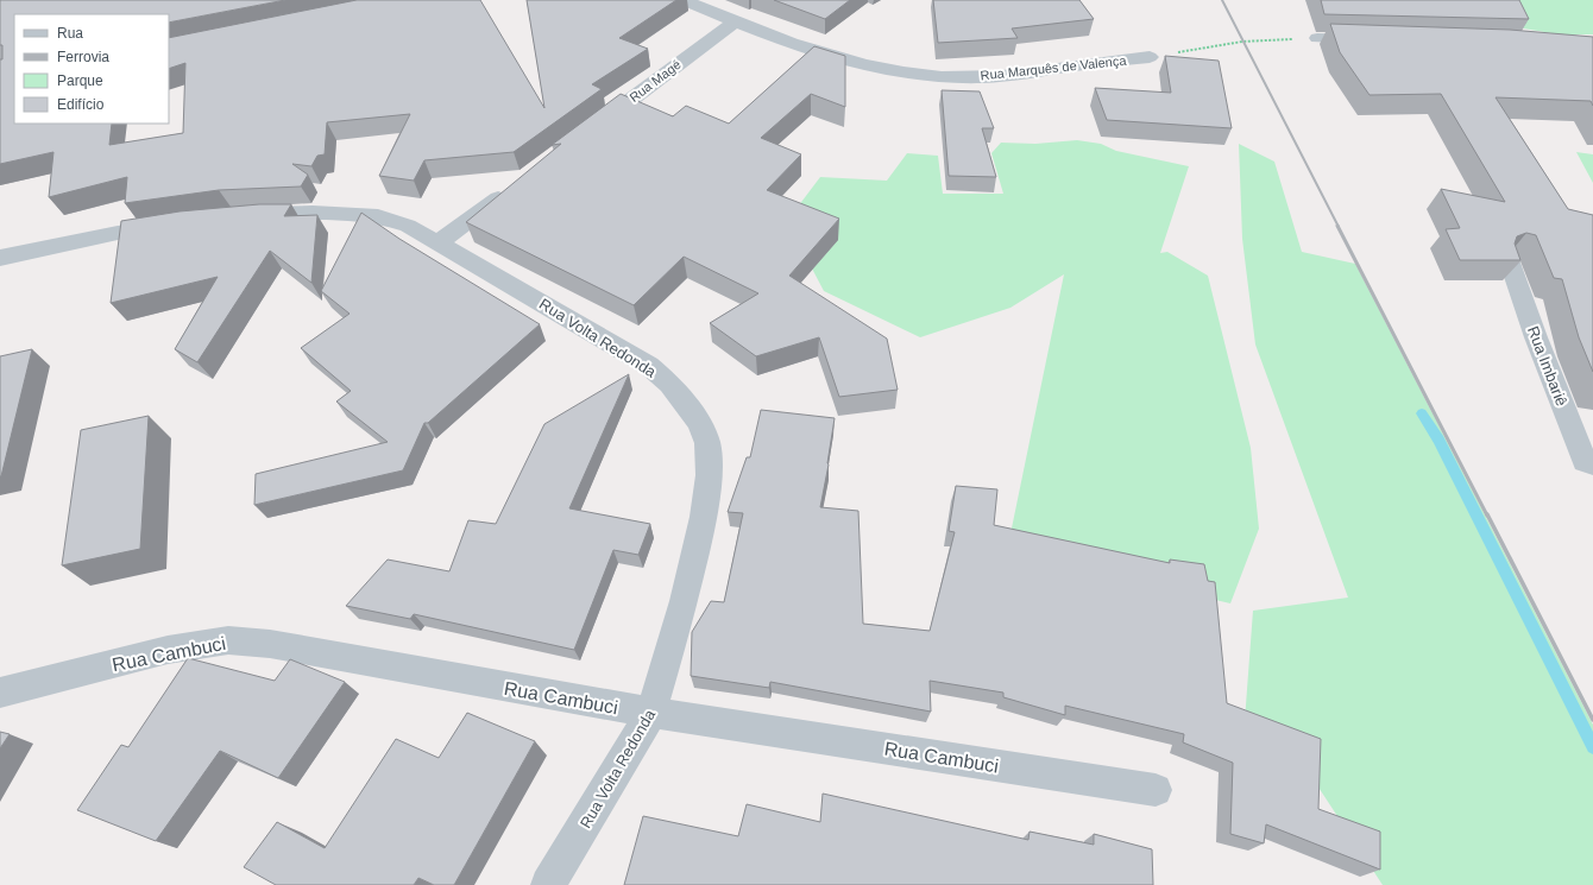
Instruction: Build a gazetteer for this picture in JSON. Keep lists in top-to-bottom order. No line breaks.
{"streets":{"street":["Rua Marquês de Valença","Rua Magé","Rua Volta Redonda","Rua Imbariê","Rua Cambuci"]},"crossings":[["Rua Marquês de Valença","Rua Magé"],["Rua Volta Redonda","Rua Cambuci"]],"legend":["Rua","Ferrovia","Parque","Edifício"]}
